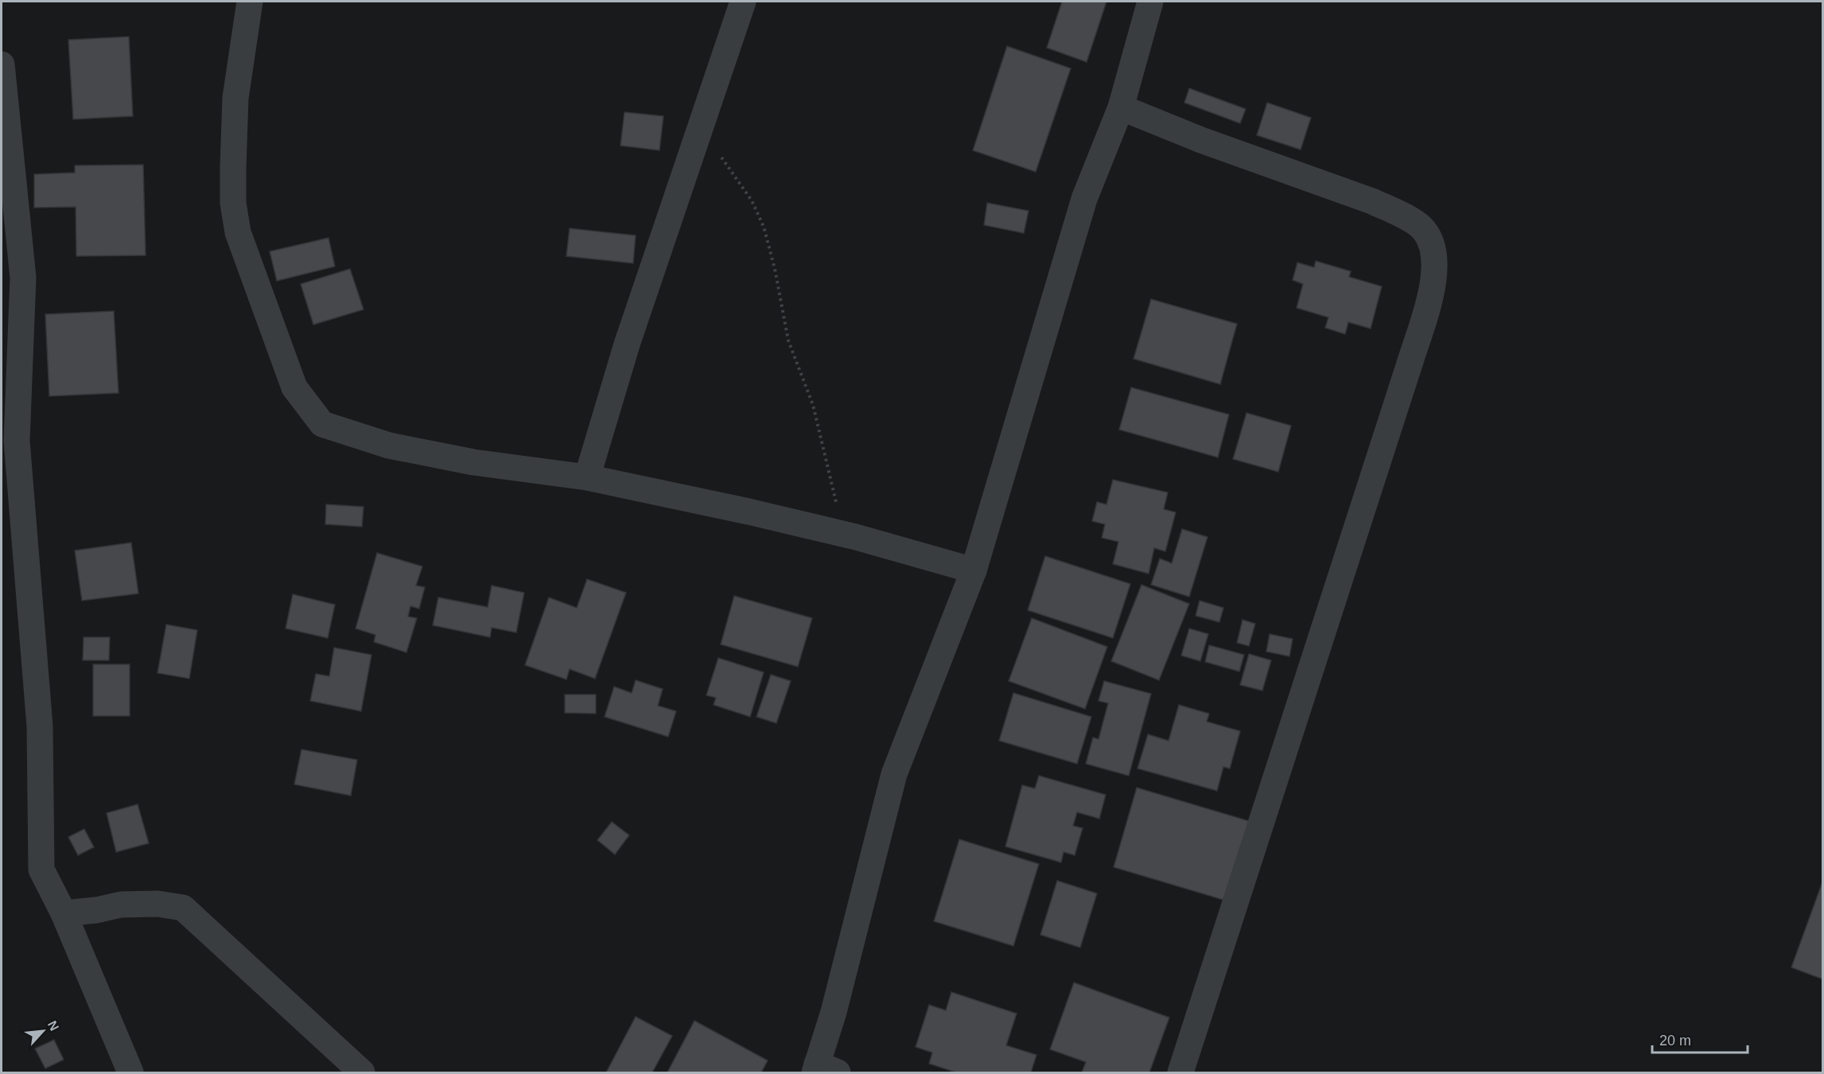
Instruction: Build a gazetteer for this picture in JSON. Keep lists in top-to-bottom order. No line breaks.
{"scale_bar":"20 m","north":"top right"}
